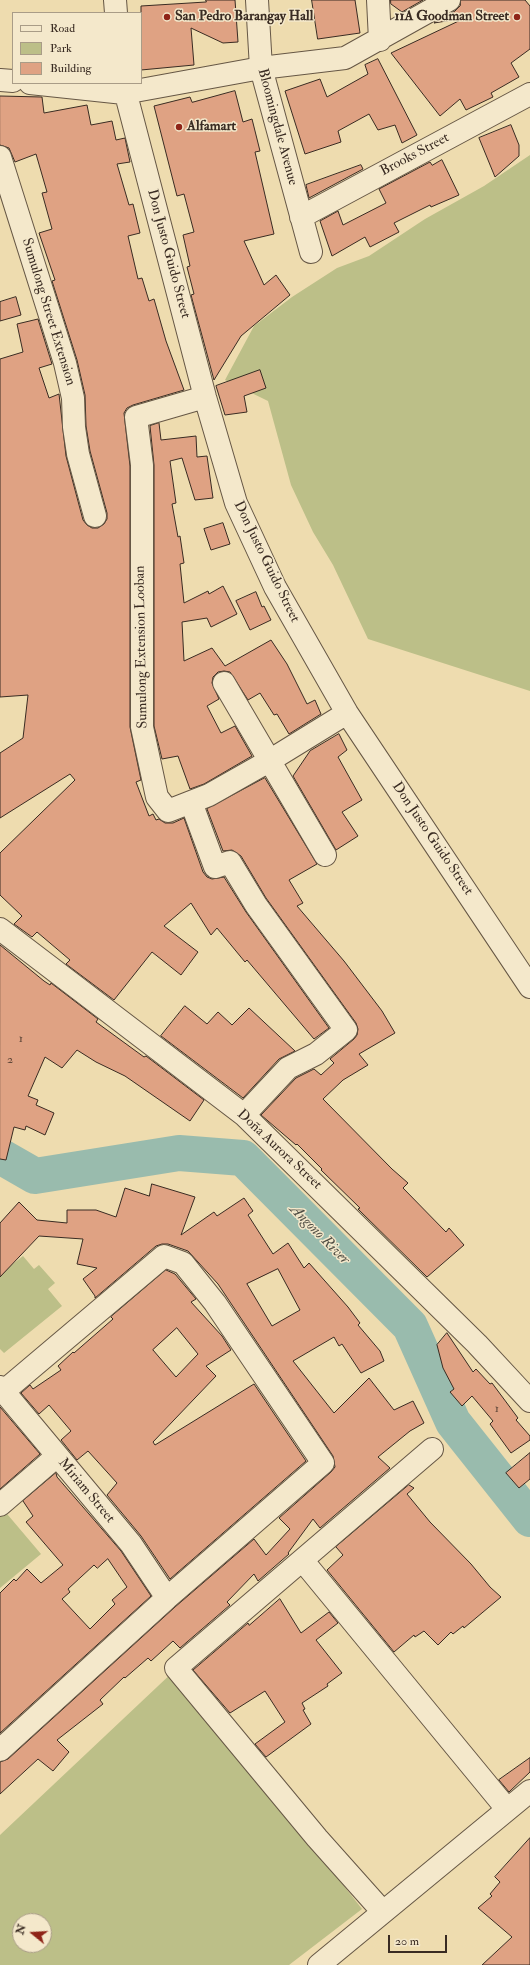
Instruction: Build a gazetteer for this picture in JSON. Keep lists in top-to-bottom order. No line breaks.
{"streets":{"street":["Bloomingdale Avenue","Brooks Street","Don Justo Guido Street","Sumulong Street Extension","Sumulong Extension Looban","Doña Aurora Street","Miriam Street"]},"crossings":[["Bloomingdale Avenue","Brooks Street"],["Don Justo Guido Street","Sumulong Extension Looban"]],"water":["Angono River"],"places":["San Pedro Barangay Hall","11A Goodman Street","Alfamart"],"house_numbers":["1","2","1"],"legend":["Road","Park","Building"],"scale_bar":"20 m","north":"left"}
